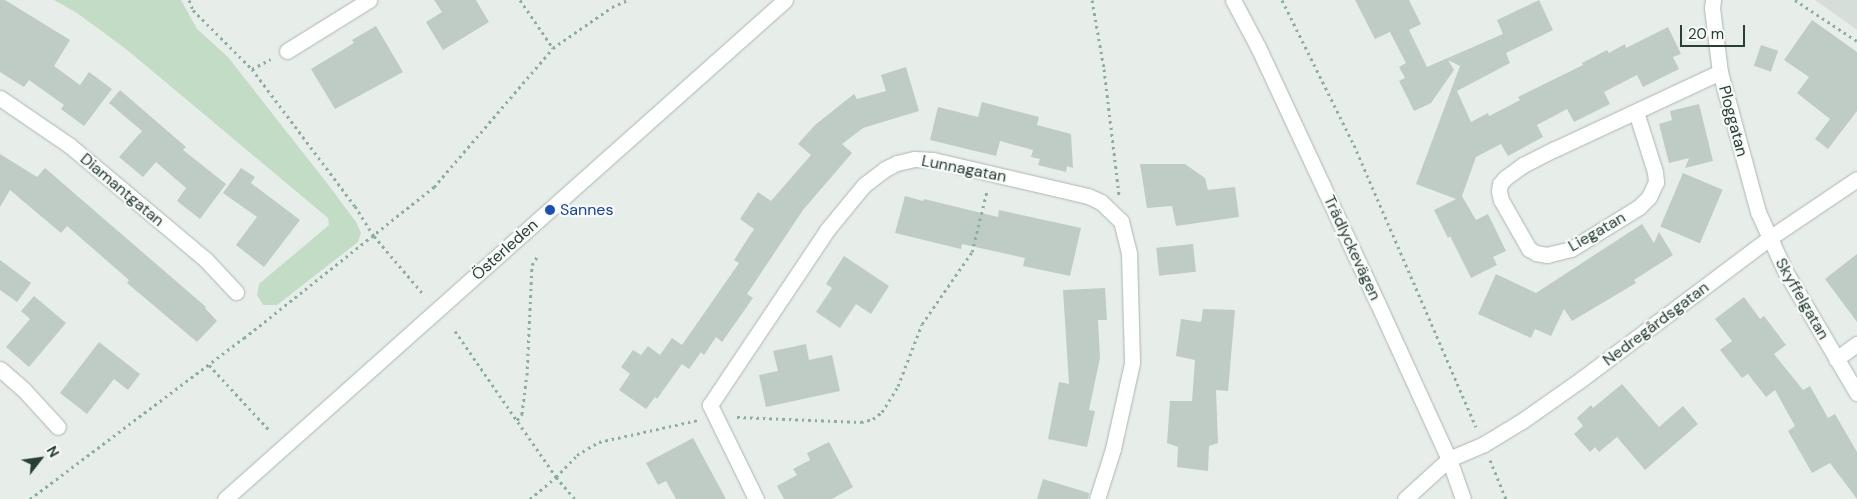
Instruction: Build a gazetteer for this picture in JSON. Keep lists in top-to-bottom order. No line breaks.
{"streets":{"street":["Ploggatan","Lunnagatan","Diamantgatan","Liegatan","Trädlyckevägen","Österleden","Skyffelgatan","Nedregårdsgatan"]},"crossings":[["Ploggatan","Liegatan"],["Ploggatan","Skyffelgatan"],["Ploggatan","Nedregårdsgatan"],["Trädlyckevägen","Nedregårdsgatan"],["Skyffelgatan","Nedregårdsgatan"]],"places":["Sannes"],"scale_bar":"20 m","north":"top right"}
